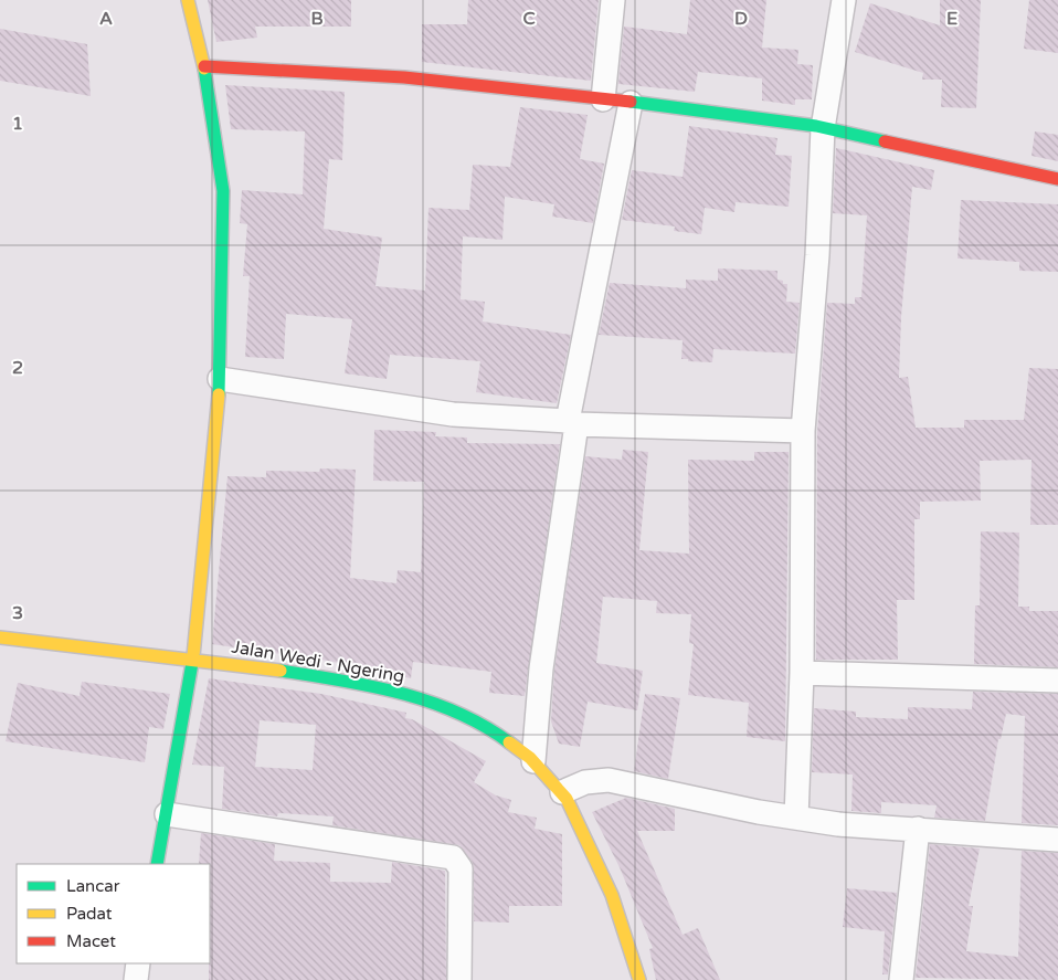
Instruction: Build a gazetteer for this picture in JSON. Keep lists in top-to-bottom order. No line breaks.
{"streets":{"street":["Jalan Wedi - Ngering"]},"legend":["Lancar","Padat","Macet"],"grid":{"columns":["A","B","C","D","E"],"rows":["1","2","3"]}}
